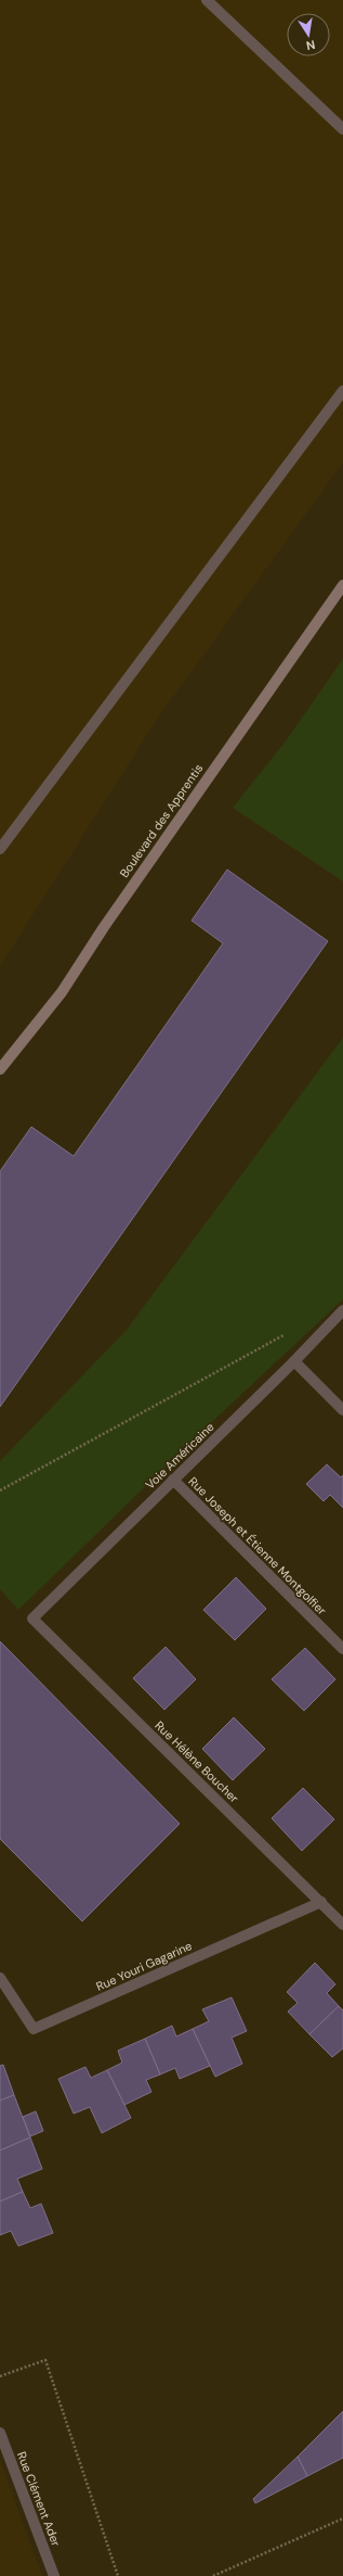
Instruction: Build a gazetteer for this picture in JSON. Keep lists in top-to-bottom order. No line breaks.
{"streets":{"main road":["Boulevard des Apprentis"],"street":["Voie Américaine","Rue Joseph et Étienne Montgolfier","Rue Hélène Boucher","Rue Youri Gagarine","Rue Clément Ader"]},"crossings":[["Voie Américaine","Rue Joseph et Étienne Montgolfier"],["Voie Américaine","Rue Hélène Boucher"],["Rue Hélène Boucher","Rue Youri Gagarine"]],"north":"bottom"}
